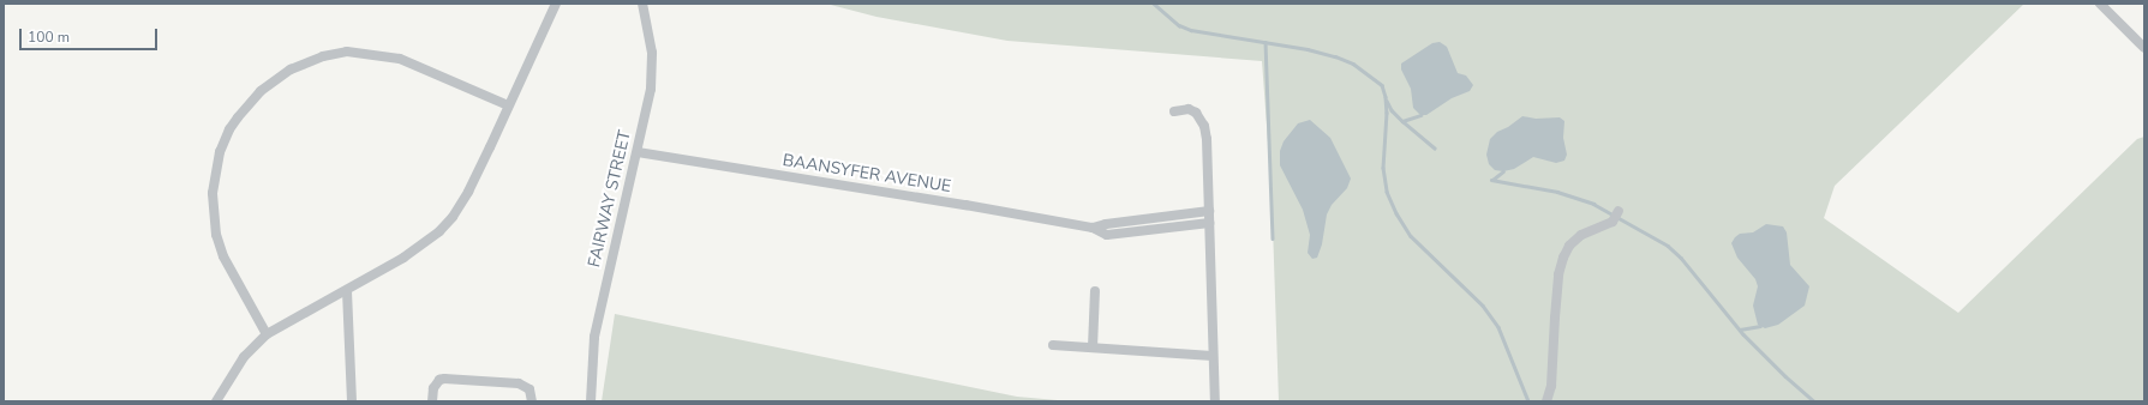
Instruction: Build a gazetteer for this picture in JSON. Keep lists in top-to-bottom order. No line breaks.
{"streets":{"street":["BAANSYFER AVENUE","FAIRWAY STREET"]},"crossings":[["BAANSYFER AVENUE","FAIRWAY STREET"]],"scale_bar":"100 m"}
